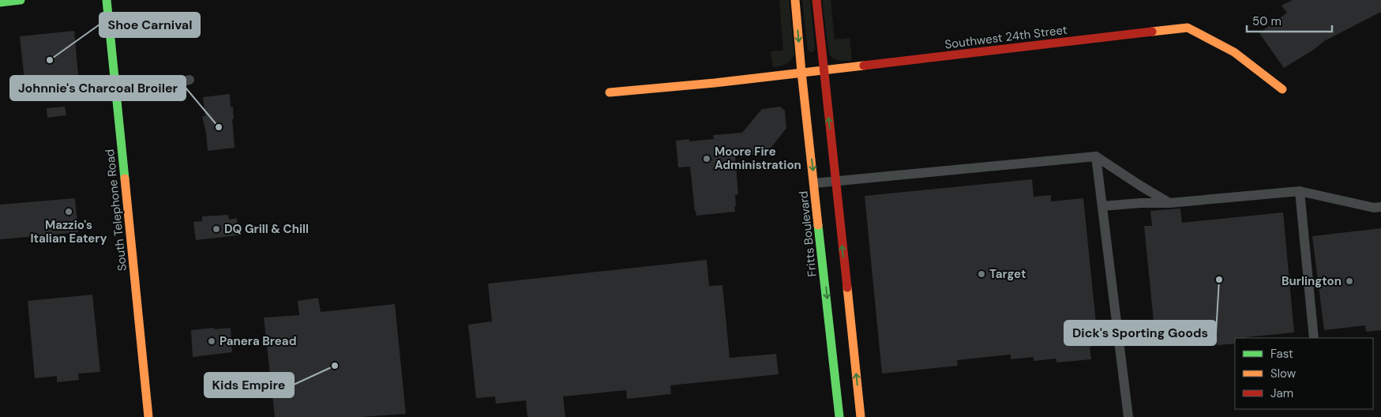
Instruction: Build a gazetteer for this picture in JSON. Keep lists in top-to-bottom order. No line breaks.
{"streets":{"street":["Southwest 24th Street","South Telephone Road","Fritts Boulevard"]},"crossings":[["Southwest 24th Street","Fritts Boulevard"]],"places":["Shoe Carnival","Johnnie's Charcoal Broiler","Moore Fire Administration","Mazzio's Italian Eatery","DQ Grill & Chill","Target","Dick's Sporting Goods","Burlington","Panera Bread","Kids Empire"],"legend":["Fast","Slow","Jam"],"scale_bar":"50 m"}
